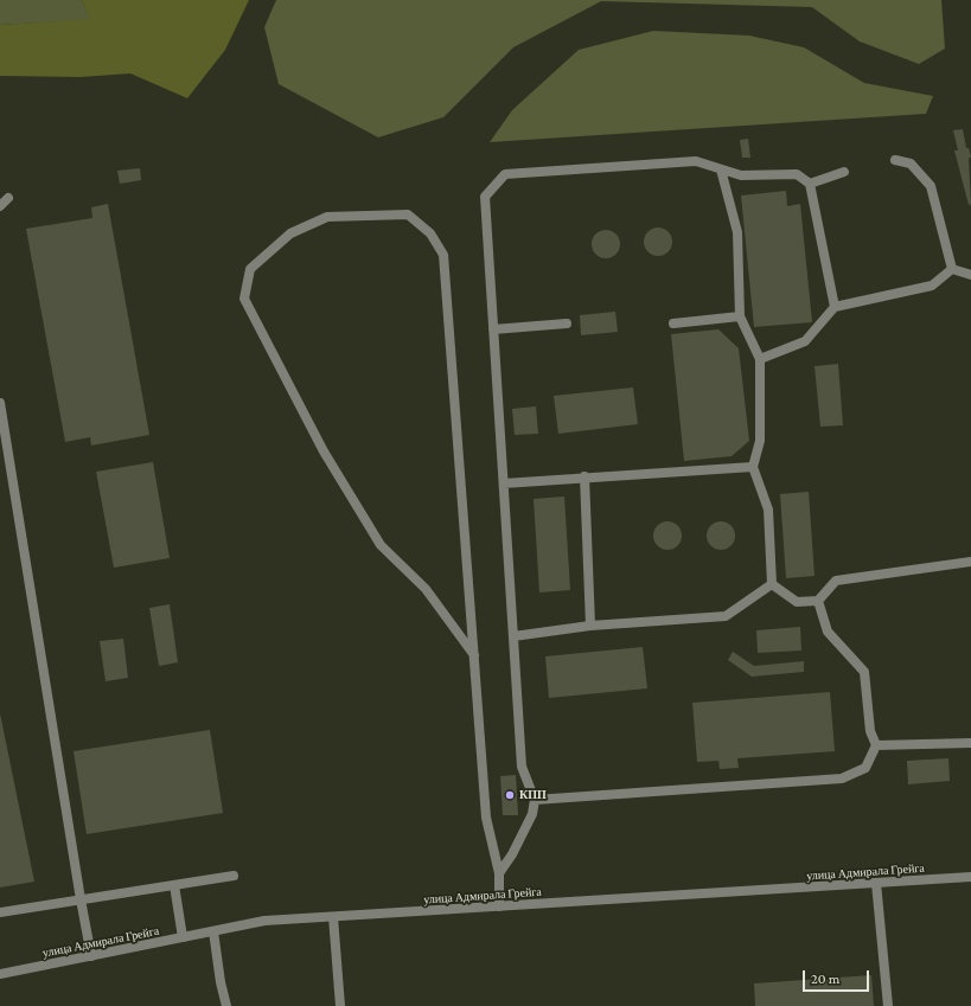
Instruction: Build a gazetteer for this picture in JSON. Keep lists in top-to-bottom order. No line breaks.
{"streets":{"street":["улица Адмирала Грейга"]},"places":["КПП"],"scale_bar":"20 m"}
